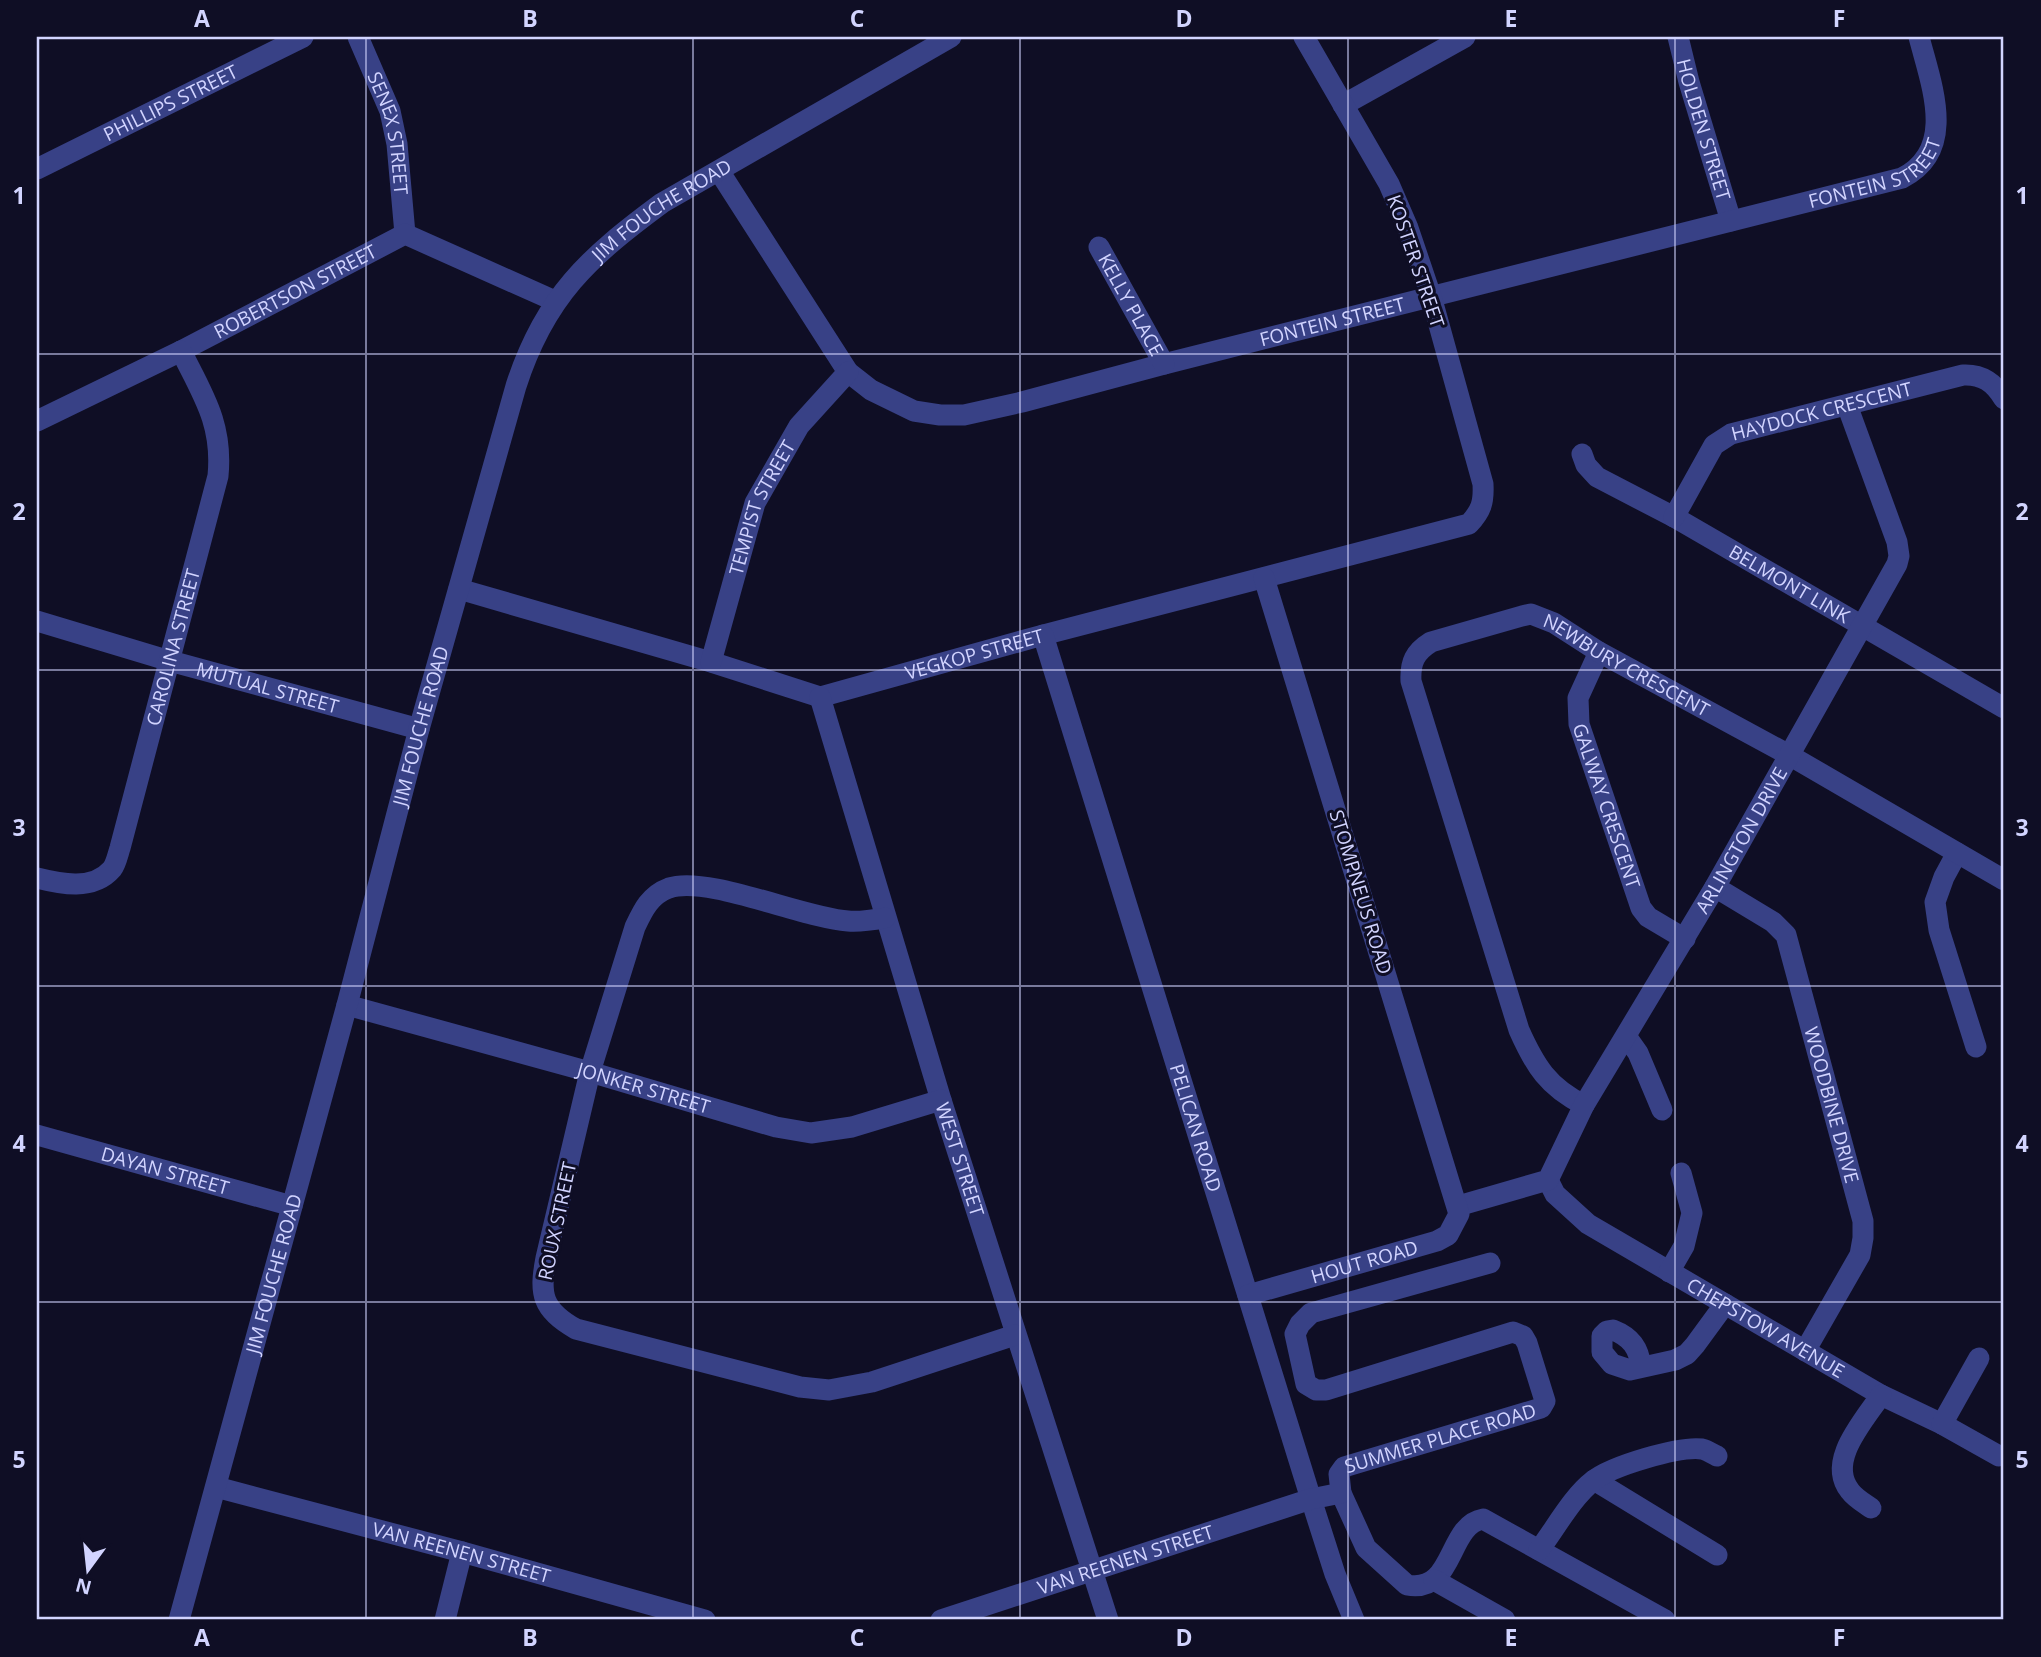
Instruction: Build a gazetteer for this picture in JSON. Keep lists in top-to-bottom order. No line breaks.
{"streets":{"street":["PHILLIPS STREET","HOLDEN STREET","SENEX STREET","FONTEIN STREET","JIM FOUCHE ROAD","KOSTER STREET","ROBERTSON STREET","KELLY PLACE","HAYDOCK CRESCENT","TEMPIST STREET","BELMONT LINK","CAROLINA STREET","VEGKOP STREET","NEWBURY CRESCENT","MUTUAL STREET","GALWAY CRESCENT","ARLINGTON DRIVE","STOMPNEUS ROAD","JONKER STREET","WOODBINE DRIVE","PELICAN ROAD","WEST STREET","DAYAN STREET","ROUX STREET","HOUT ROAD","CHEPSTOW AVENUE","SUMMER PLACE ROAD","VAN REENEN STREET"]},"crossings":[["HOLDEN STREET","FONTEIN STREET"],["SENEX STREET","ROBERTSON STREET"],["FONTEIN STREET","JIM FOUCHE ROAD"],["FONTEIN STREET","KOSTER STREET"],["FONTEIN STREET","KELLY PLACE"],["FONTEIN STREET","TEMPIST STREET"],["JIM FOUCHE ROAD","MUTUAL STREET"],["JIM FOUCHE ROAD","JONKER STREET"],["JIM FOUCHE ROAD","DAYAN STREET"],["JIM FOUCHE ROAD","VAN REENEN STREET"],["KOSTER STREET","VEGKOP STREET"],["ROBERTSON STREET","CAROLINA STREET"],["HAYDOCK CRESCENT","BELMONT LINK"],["HAYDOCK CRESCENT","ARLINGTON DRIVE"],["BELMONT LINK","ARLINGTON DRIVE"],["CAROLINA STREET","MUTUAL STREET"],["VEGKOP STREET","STOMPNEUS ROAD"],["VEGKOP STREET","PELICAN ROAD"],["VEGKOP STREET","WEST STREET"],["NEWBURY CRESCENT","GALWAY CRESCENT"],["NEWBURY CRESCENT","ARLINGTON DRIVE"],["GALWAY CRESCENT","ARLINGTON DRIVE"],["ARLINGTON DRIVE","WOODBINE DRIVE"],["ARLINGTON DRIVE","CHEPSTOW AVENUE"],["STOMPNEUS ROAD","HOUT ROAD"],["JONKER STREET","WEST STREET"],["JONKER STREET","ROUX STREET"],["WOODBINE DRIVE","CHEPSTOW AVENUE"],["PELICAN ROAD","HOUT ROAD"],["PELICAN ROAD","SUMMER PLACE ROAD"],["PELICAN ROAD","VAN REENEN STREET"],["WEST STREET","ROUX STREET"],["WEST STREET","VAN REENEN STREET"],["SUMMER PLACE ROAD","VAN REENEN STREET"]],"north":"bottom","grid":{"columns":["A","B","C","D","E","F"],"rows":["1","2","3","4","5"]}}
